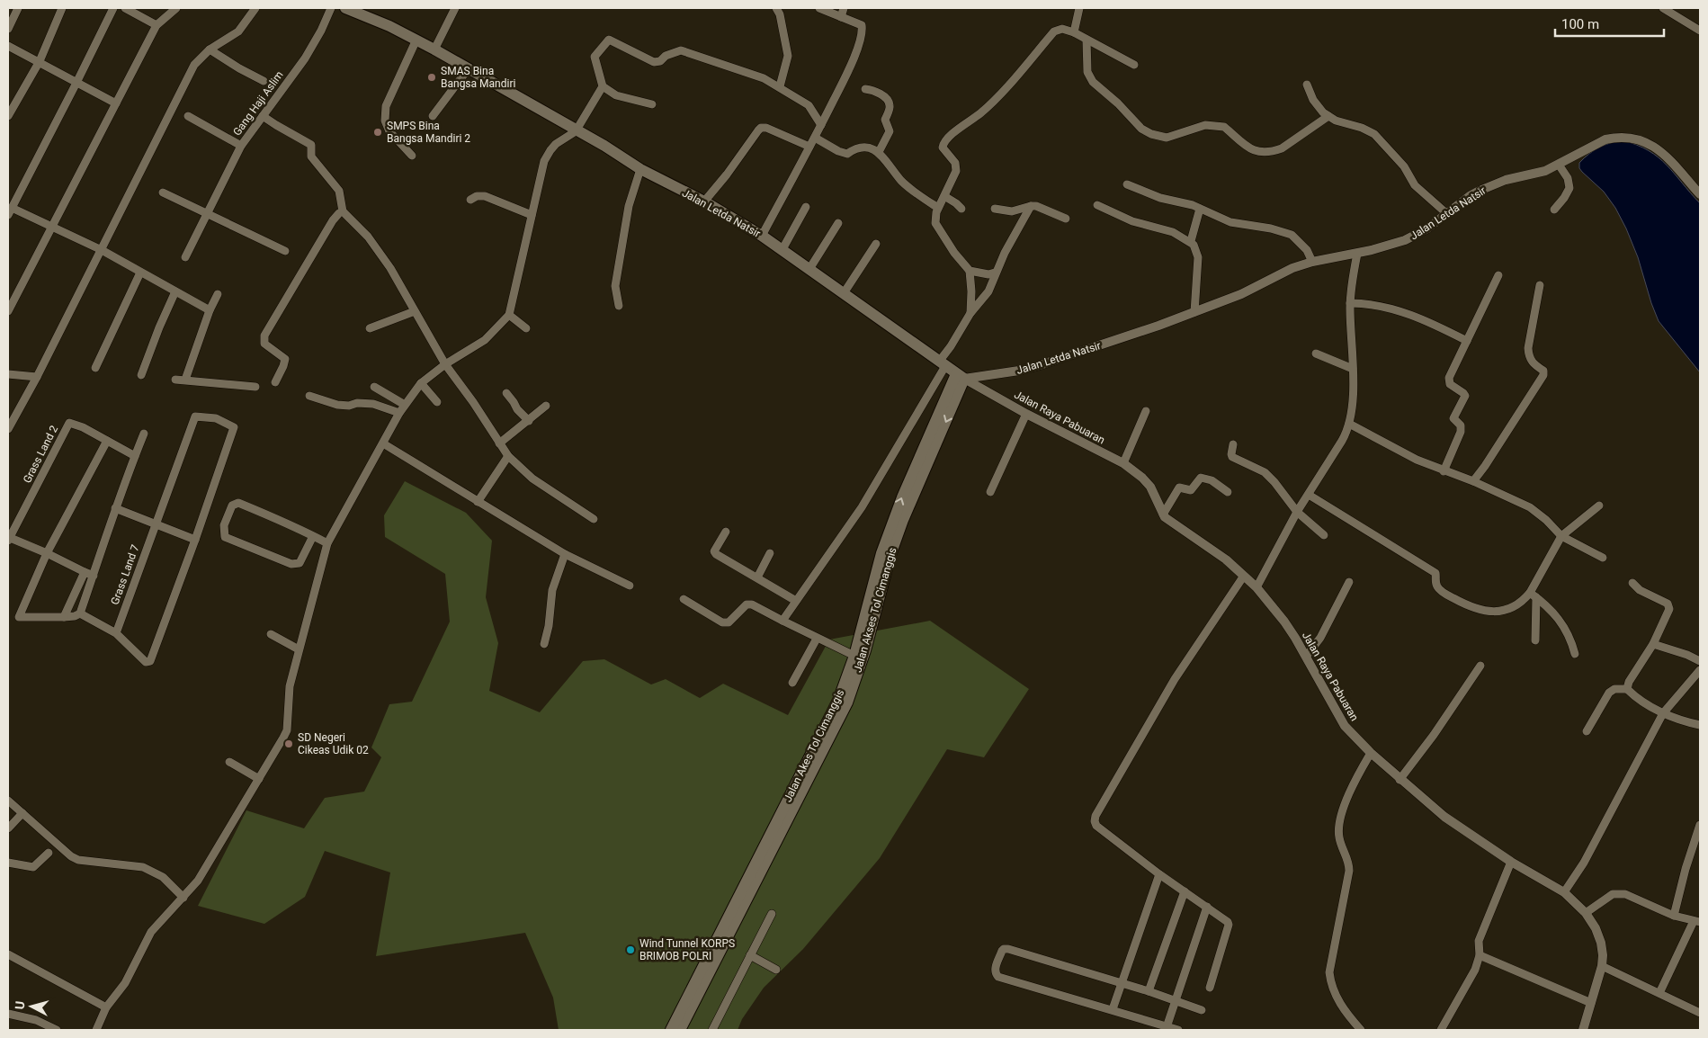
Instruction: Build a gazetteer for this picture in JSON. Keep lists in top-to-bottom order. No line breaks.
{"streets":{"main road":["Jalan Letda Natsir","Jalan Akses Tol Cimanggis","Jalan Akes Tol Cimanggis"],"street":["Gang Haji Aslim","Jalan Raya Pabuaran","Grass Land 2","Grass Land 7"]},"crossings":[["Jalan Letda Natsir","Jalan Raya Pabuaran"],["Jalan Letda Natsir","Jalan Akses Tol Cimanggis"],["Jalan Letda Natsir","Jalan Akes Tol Cimanggis"],["Jalan Raya Pabuaran","Jalan Akses Tol Cimanggis"],["Jalan Raya Pabuaran","Jalan Akes Tol Cimanggis"],["Jalan Akses Tol Cimanggis","Jalan Akes Tol Cimanggis"]],"one_way":["Jalan Akses Tol Cimanggis","Jalan Akes Tol Cimanggis"],"places":["SMAS Bina Bangsa Mandiri","SMPS Bina Bangsa Mandiri 2","SD Negeri Cikeas Udik 02","Wind Tunnel KORPS BRIMOB POLRI"],"scale_bar":"100 m","north":"left"}
